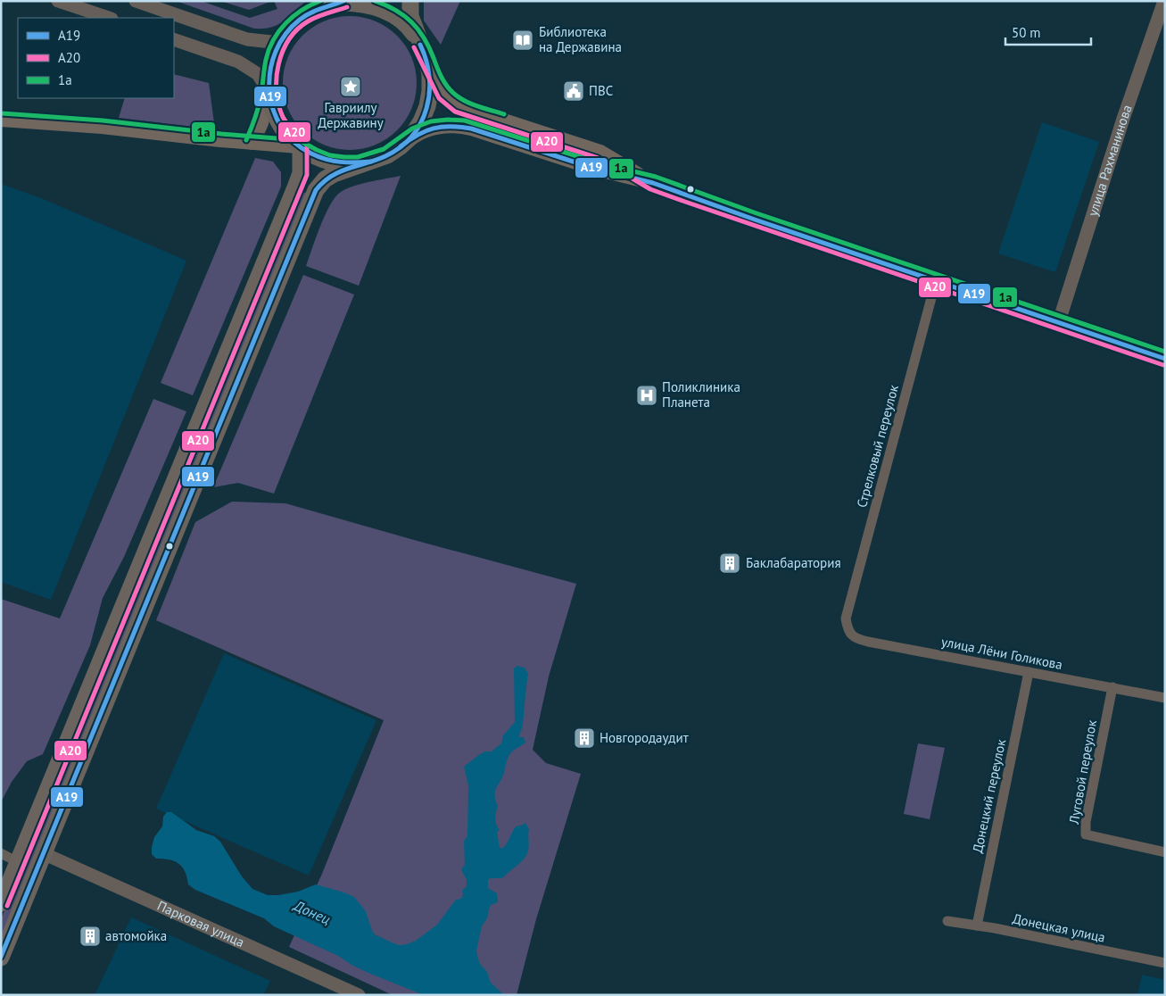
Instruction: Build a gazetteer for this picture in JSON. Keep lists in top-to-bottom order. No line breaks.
{"streets":{"street":["улица Рахманинова","Стрелковый переулок","улица Лёни Голикова","Луговой переулок","Донецкий переулок","Парковая улица","Донецкая улица"]},"crossings":[["Стрелковый переулок","улица Лёни Голикова"],["улица Лёни Голикова","Луговой переулок"],["улица Лёни Голикова","Донецкий переулок"],["Донецкий переулок","Донецкая улица"]],"water":["Донец"],"places":{"library":["Библиотека на Державина"],"place":["Гавриилу Державину"],"public building":["ПВС"],"hospital":["Поликлиника Планета"],"building":["Баклабаратория","Новгородаудит","автомойка"]},"lines":["transit line A19","transit line 1a","transit line А20"],"legend":["A19","А20","1a"],"scale_bar":"50 m"}
